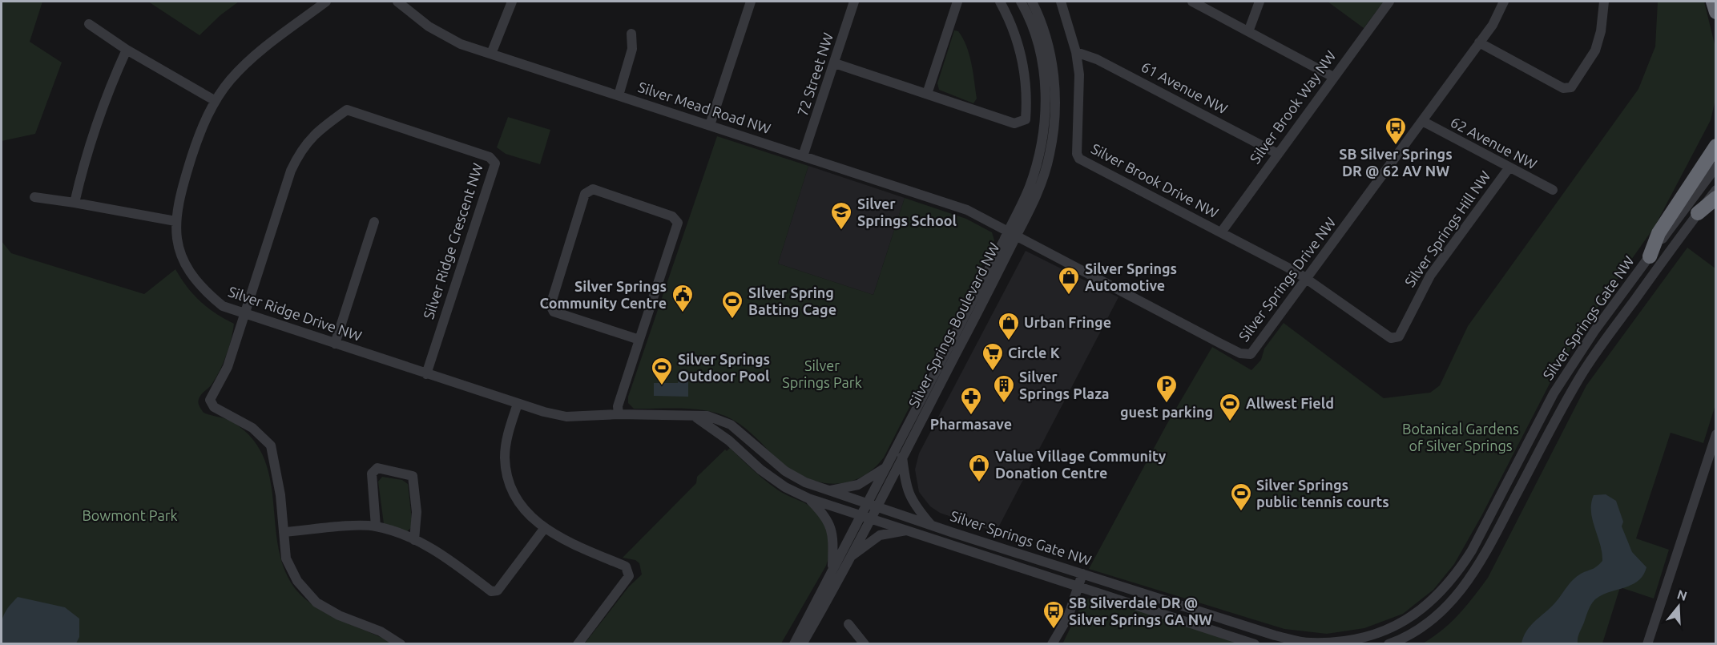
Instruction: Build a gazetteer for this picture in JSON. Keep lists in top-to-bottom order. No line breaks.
{"streets":{"street":["72 Street NW","61 Avenue NW","Silver Brook Way NW","Silver Mead Road NW","62 Avenue NW","Silver Brook Drive NW","Silver Springs Hill NW","Silver Ridge Crescent NW","Silver Springs Drive NW","Silver Ridge Drive NW","Silver Springs Gate NW","Silver Springs Boulevard NW"]},"crossings":[["72 Street NW","Silver Mead Road NW"],["61 Avenue NW","Silver Brook Way NW"],["61 Avenue NW","Silver Brook Drive NW"],["Silver Brook Way NW","Silver Brook Drive NW"],["Silver Mead Road NW","Silver Springs Drive NW"],["Silver Mead Road NW","Silver Springs Boulevard NW"],["62 Avenue NW","Silver Springs Hill NW"],["62 Avenue NW","Silver Springs Drive NW"],["Silver Brook Drive NW","Silver Springs Hill NW"],["Silver Brook Drive NW","Silver Springs Drive NW"],["Silver Springs Hill NW","Silver Springs Drive NW"],["Silver Ridge Crescent NW","Silver Ridge Drive NW"],["Silver Springs Drive NW","Silver Springs Boulevard NW"],["Silver Ridge Drive NW","Silver Springs Gate NW"],["Silver Springs Gate NW","Silver Springs Boulevard NW"]],"parks":["Silver Springs Park","Botanical Gardens of Silver Springs","Bowmont Park"],"places":{"bus stop":["SB Silver Springs DR @ 62 AV NW","SB Silverdale DR @ Silver Springs GA NW"],"school or university":["Silver Springs School"],"shop":["Silver Springs Automotive","Urban Fringe","Value Village Community Donation Centre"],"public building":["Silver Springs Community Centre"],"sports":["SIlver Spring Batting Cage","Silver Springs Outdoor Pool","Allwest Field","Silver Springs public tennis courts"],"supermarket":["Circle K"],"building":["Silver Springs Plaza"],"parking":["guest parking"],"pharmacy":["Pharmasave"]},"north":"top"}
